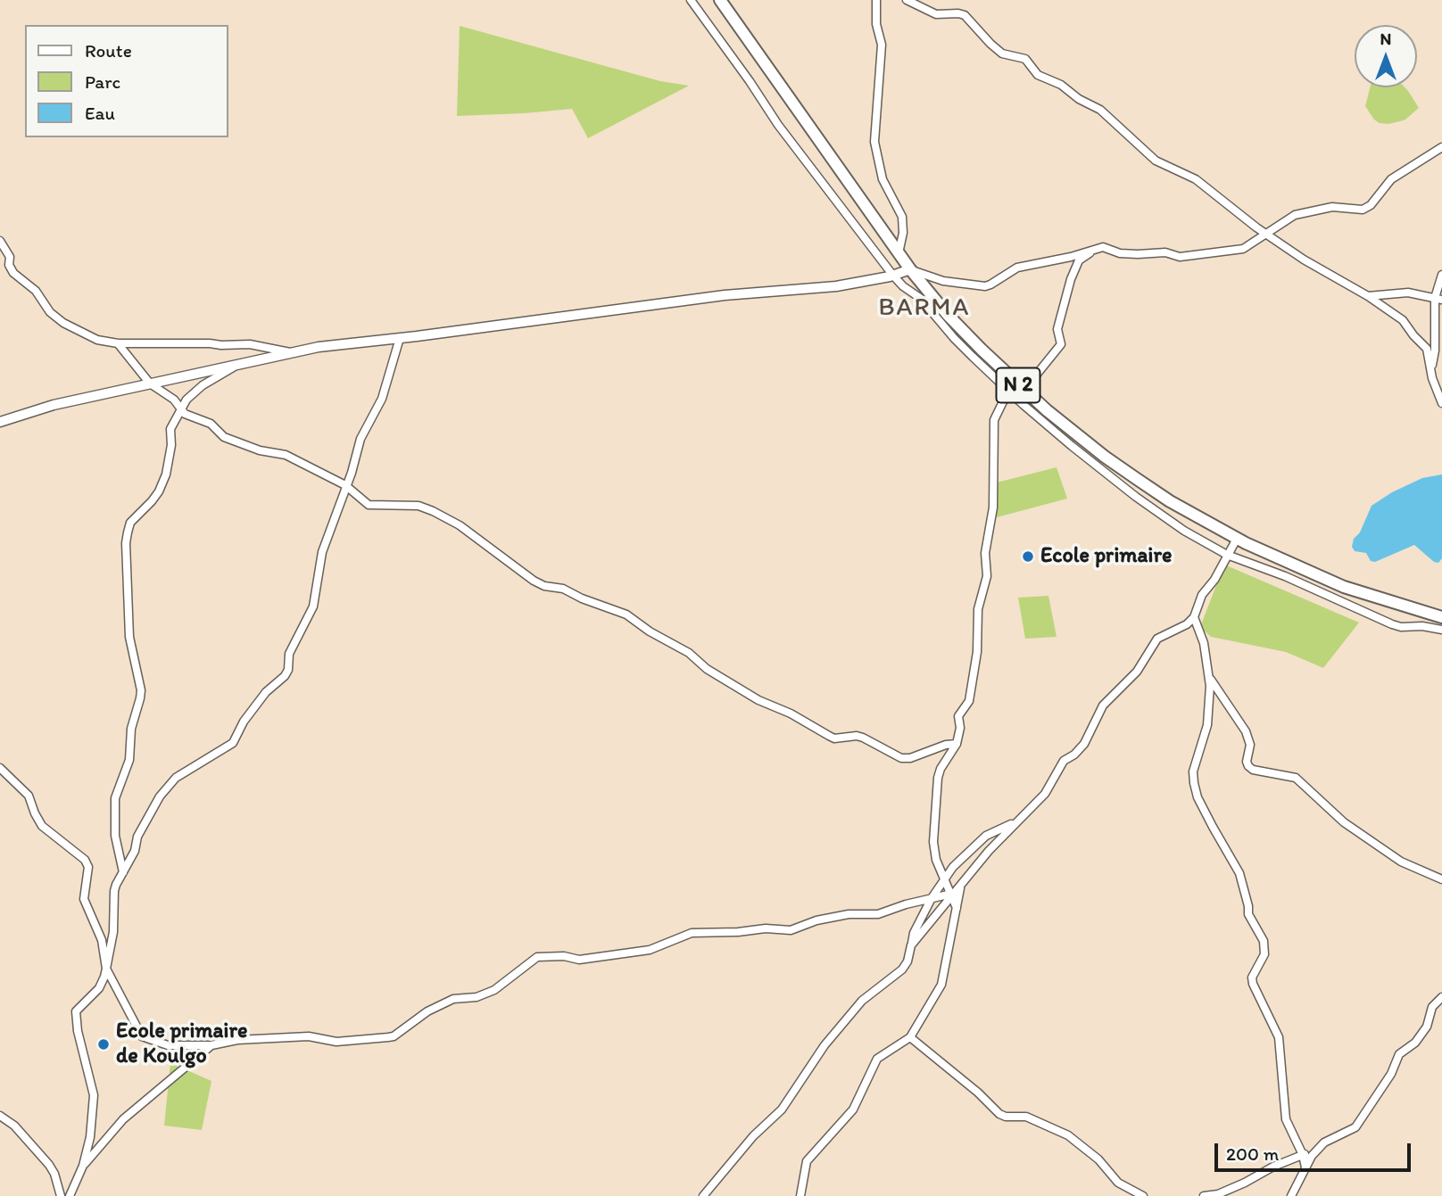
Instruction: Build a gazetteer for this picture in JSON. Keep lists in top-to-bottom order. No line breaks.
{"streets":{"main road":["N 2"]},"districts":["BARMA"],"places":["Ecole primaire","Ecole primaire de Koulgo"],"legend":["Route","Parc","Eau"],"scale_bar":"200 m","north":"top"}
